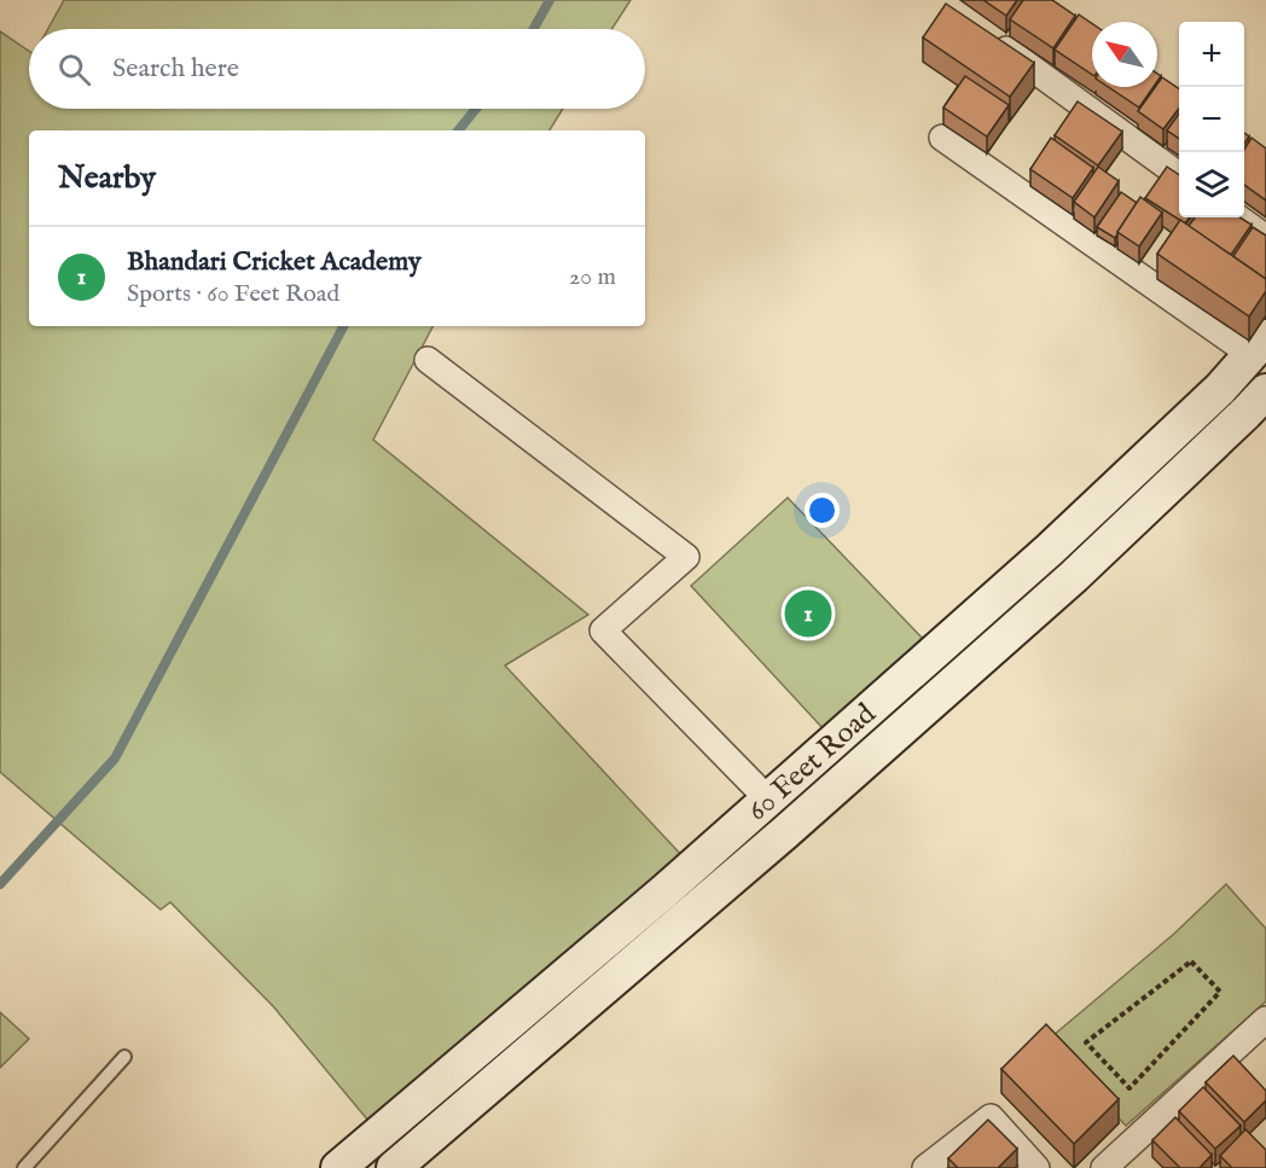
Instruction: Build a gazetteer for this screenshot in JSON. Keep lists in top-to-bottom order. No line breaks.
{"streets":{"street":["60 Feet Road"]},"north":"top left","page":{"map_buttons":["+","−"],"search":"Search here","heading":"Nearby","list":[{"mark":"1","name":"Bhandari Cricket Academy","note":"Sports · 60 Feet Road","value":"20 m"}],"pins":"1"}}
